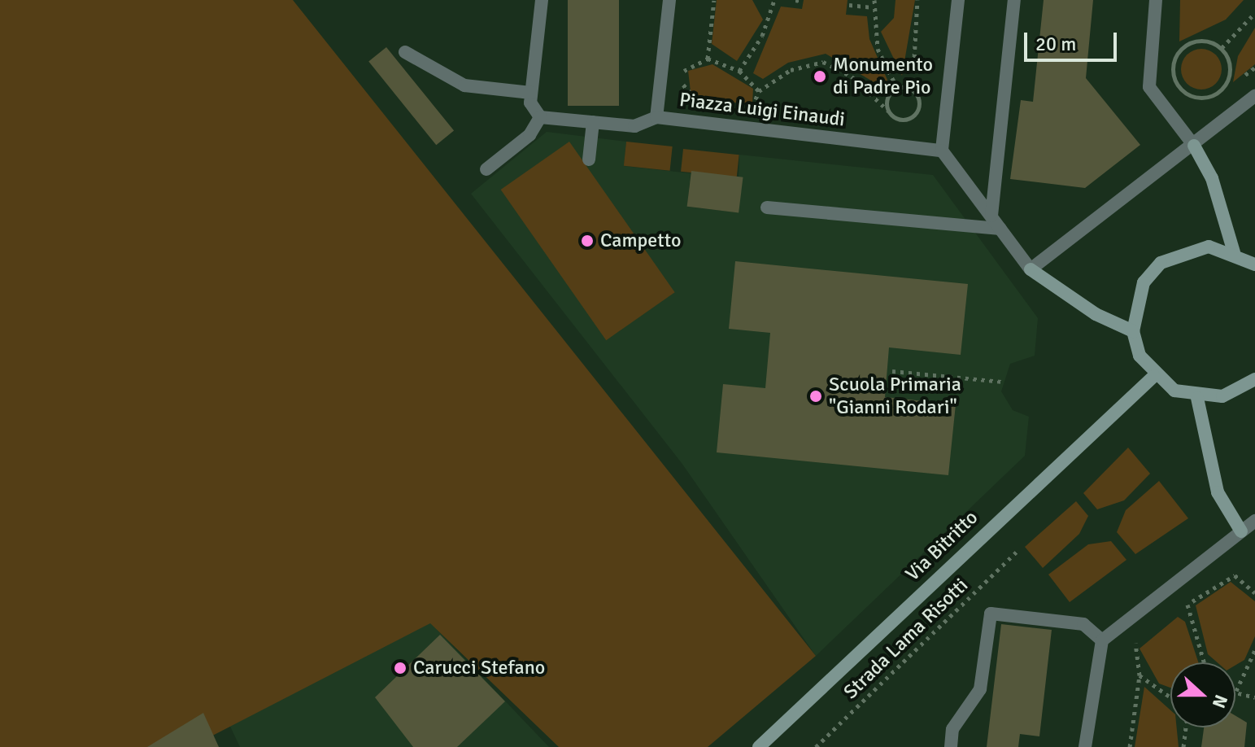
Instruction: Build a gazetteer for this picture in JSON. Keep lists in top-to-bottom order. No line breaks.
{"streets":{"main road":["Via Bitritto"],"street":["Piazza Luigi Einaudi"],"path":["Strada Lama Risotti"]},"places":["Monumento di Padre Pio","Campetto","Scuola Primaria \"Gianni Rodari\"","Carucci Stefano"],"scale_bar":"20 m","north":"right"}
